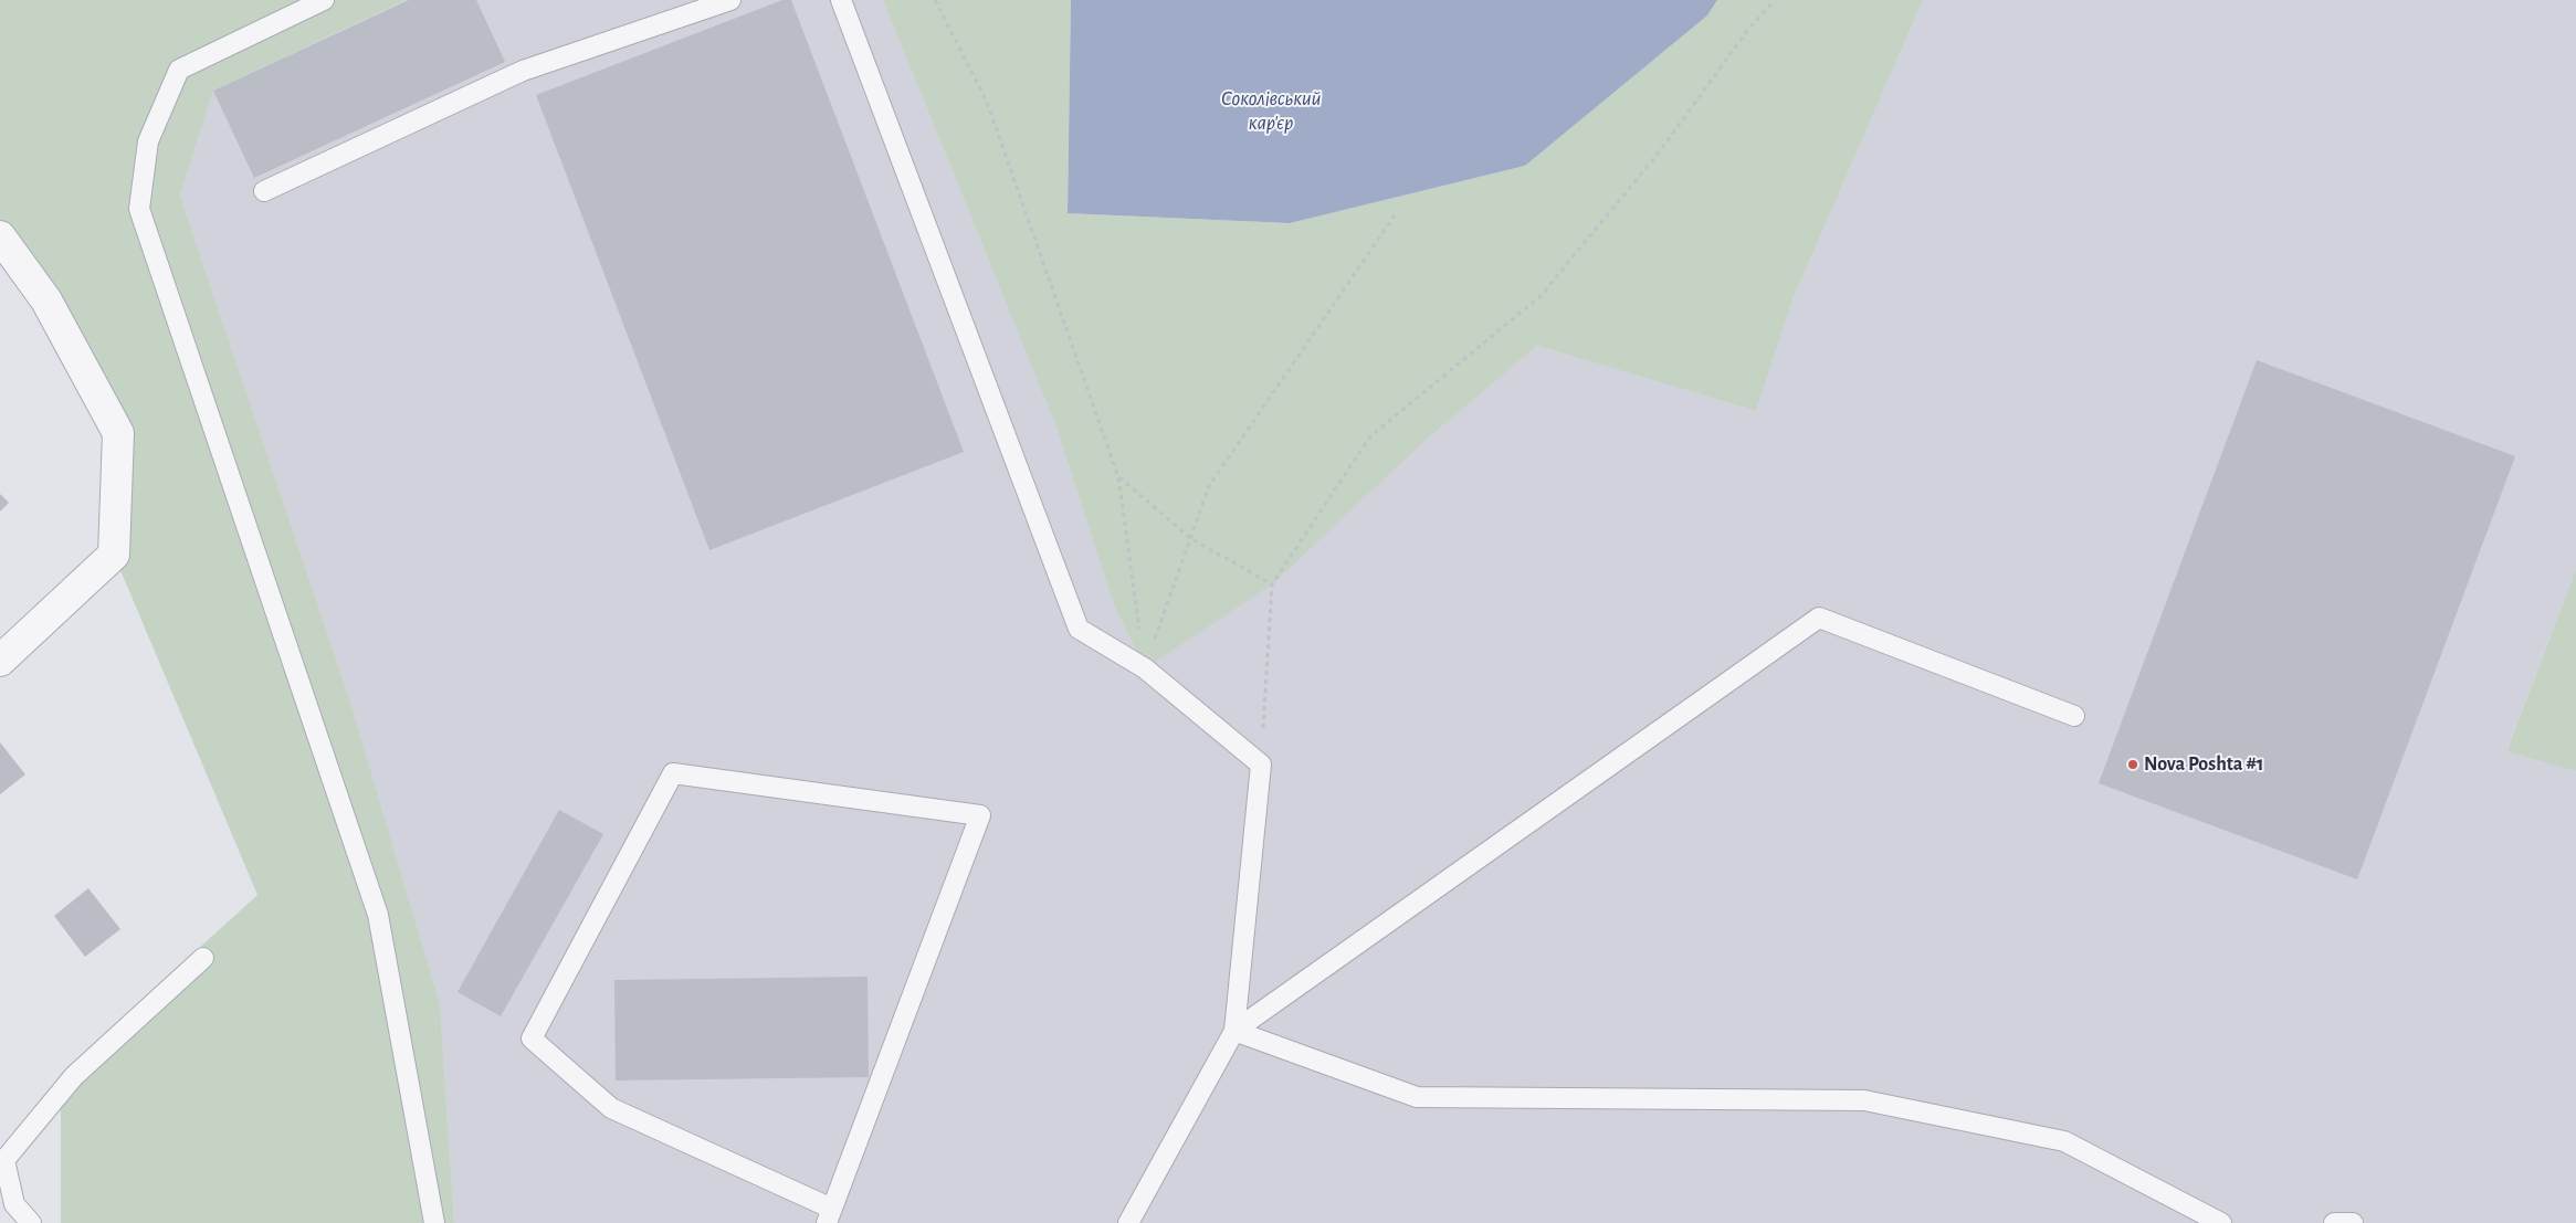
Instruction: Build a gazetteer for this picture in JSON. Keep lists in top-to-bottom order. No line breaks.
{"water":["Соколівський кар'єр"],"places":["Nova Poshta #1"]}
